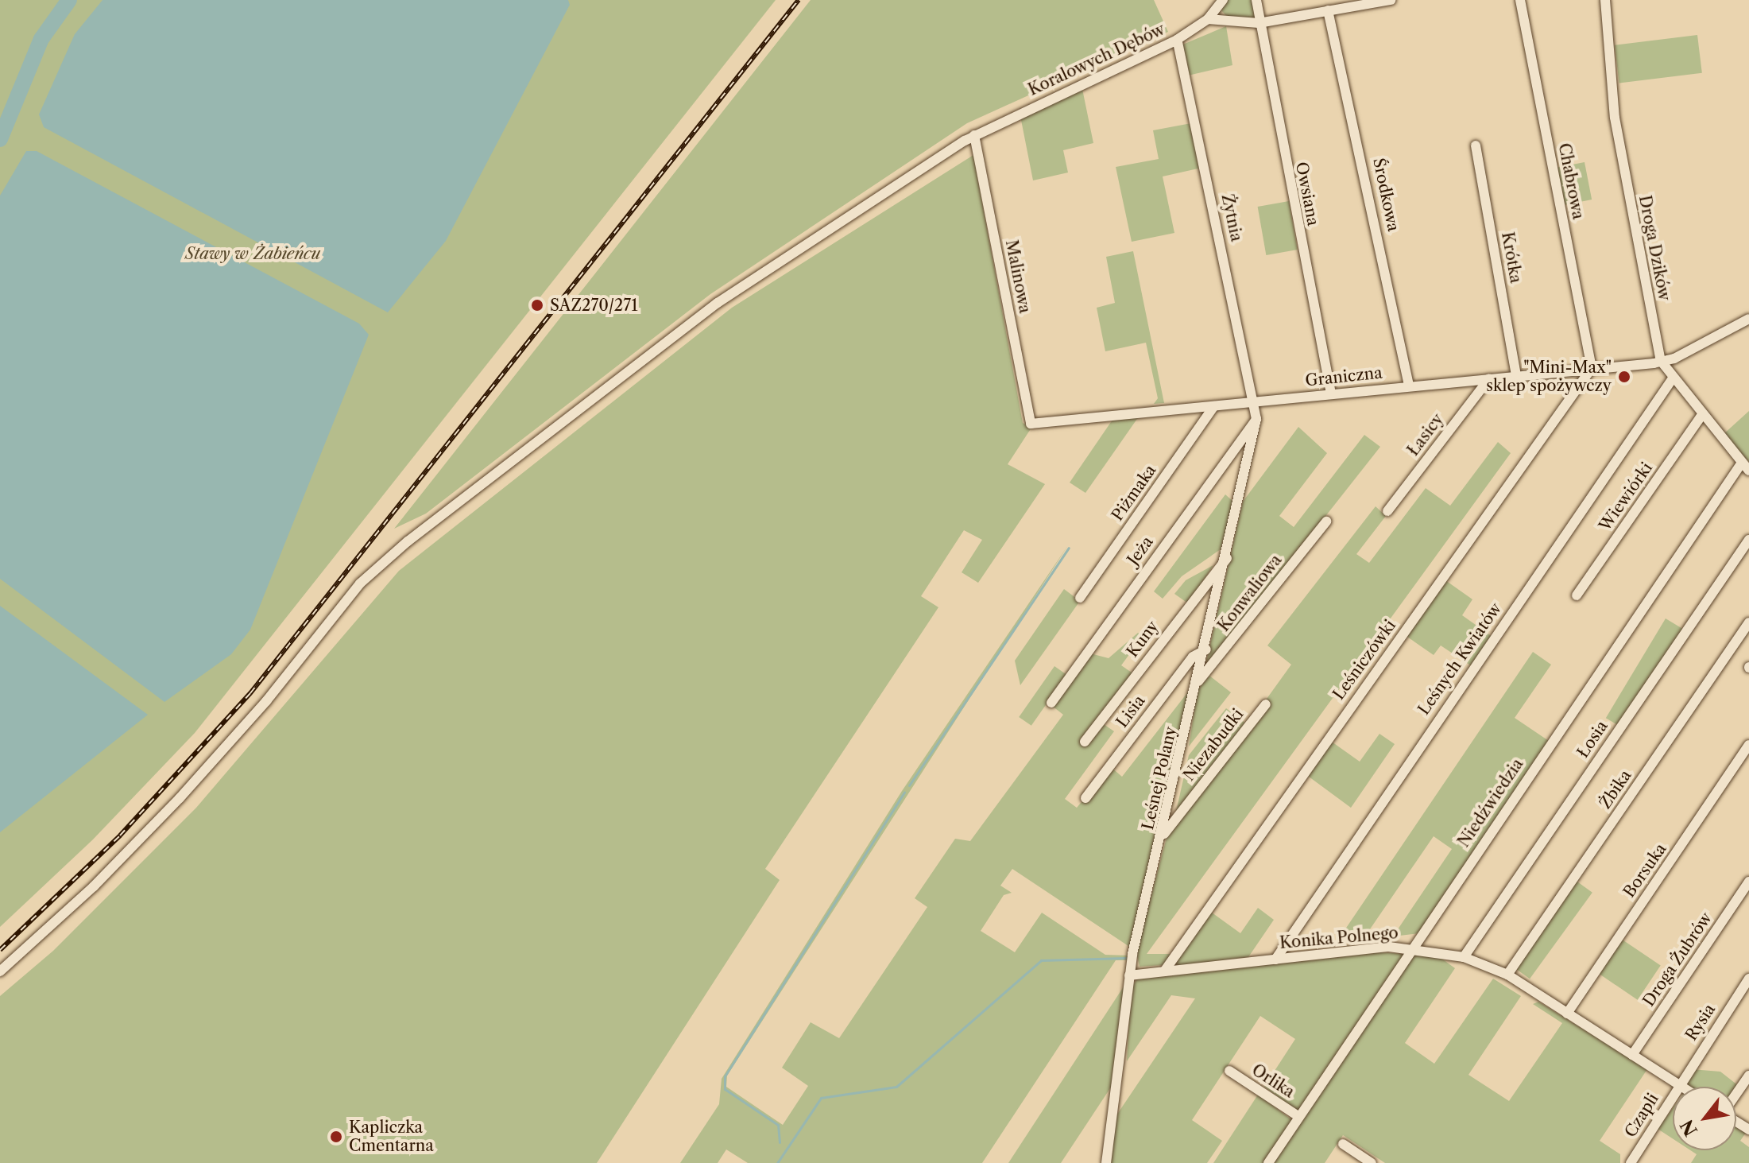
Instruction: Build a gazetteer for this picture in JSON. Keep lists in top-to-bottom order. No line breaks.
{"streets":{"street":["Koralowych Dębów","Chabrowa","Owsiana","Środkowa","Żytnia","Droga Dzików","Krótka","Malinowa","Graniczna","Łasicy","Piżmaka","Wiewiórki","Jeża","Konwaliowa","Kuny","Leśnych Kwiatów","Leśniczówki","Lisia","Łosia","Niezabudki","Leśnej Polany","Żbika","Niedźwiedzia","Borsuka","Konika Polnego","Droga Żubrów","Rysia","Orlika","Czapli"]},"crossings":[["Koralowych Dębów","Żytnia"],["Koralowych Dębów","Malinowa"],["Chabrowa","Graniczna"],["Chabrowa","Leśniczówki"],["Owsiana","Graniczna"],["Środkowa","Graniczna"],["Żytnia","Graniczna"],["Żytnia","Leśnej Polany"],["Droga Dzików","Graniczna"],["Droga Dzików","Wiewiórki"],["Droga Dzików","Leśnych Kwiatów"],["Droga Dzików","Niedźwiedzia"],["Krótka","Graniczna"],["Malinowa","Graniczna"],["Graniczna","Łasicy"],["Graniczna","Piżmaka"],["Graniczna","Leśniczówki"],["Graniczna","Leśnej Polany"],["Jeża","Leśnej Polany"],["Konwaliowa","Leśnej Polany"],["Kuny","Leśnej Polany"],["Leśnych Kwiatów","Konika Polnego"],["Leśniczówki","Konika Polnego"],["Lisia","Leśnej Polany"],["Łosia","Konika Polnego"],["Niezabudki","Leśnej Polany"],["Leśnej Polany","Konika Polnego"],["Żbika","Konika Polnego"],["Niedźwiedzia","Konika Polnego"],["Niedźwiedzia","Orlika"],["Borsuka","Konika Polnego"],["Konika Polnego","Droga Żubrów"],["Konika Polnego","Rysia"],["Konika Polnego","Czapli"],["Rysia","Czapli"]],"parks":["Stawy w Żabieńcu"],"places":["SAZ270/271","\"Mini-Max\" sklep spożywczy","Kapliczka Cmentarna"],"north":"bottom left"}
